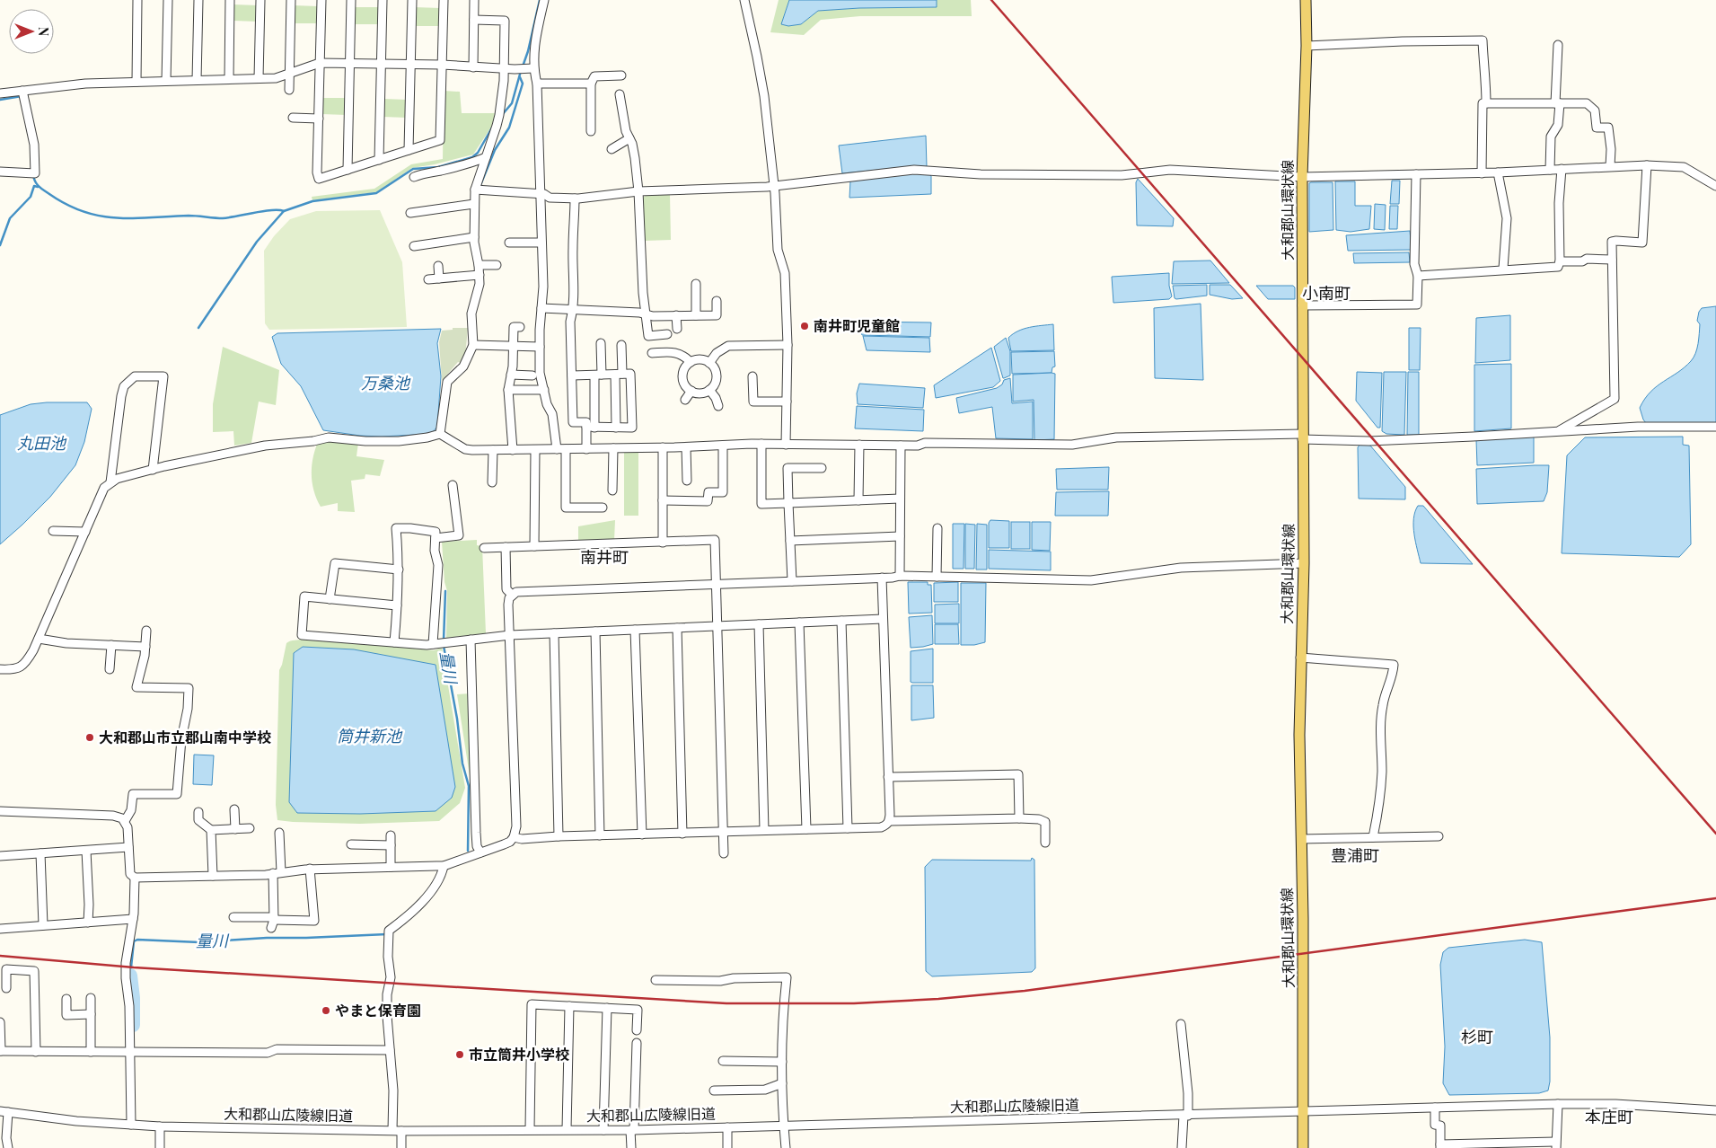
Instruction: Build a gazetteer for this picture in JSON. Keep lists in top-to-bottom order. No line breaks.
{"streets":{"main road":["大和郡山環状線"],"street":["大和郡山広陵線旧道"]},"crossings":[["大和郡山環状線","大和郡山広陵線旧道"]],"districts":["小南町","南井町","豊浦町","杉町","本庄町"],"water":["万桑池","丸田池","量川","筒井新池"],"places":["南井町児童館","大和郡山市立郡山南中学校","やまと保育園","市立筒井小学校"],"north":"right"}
